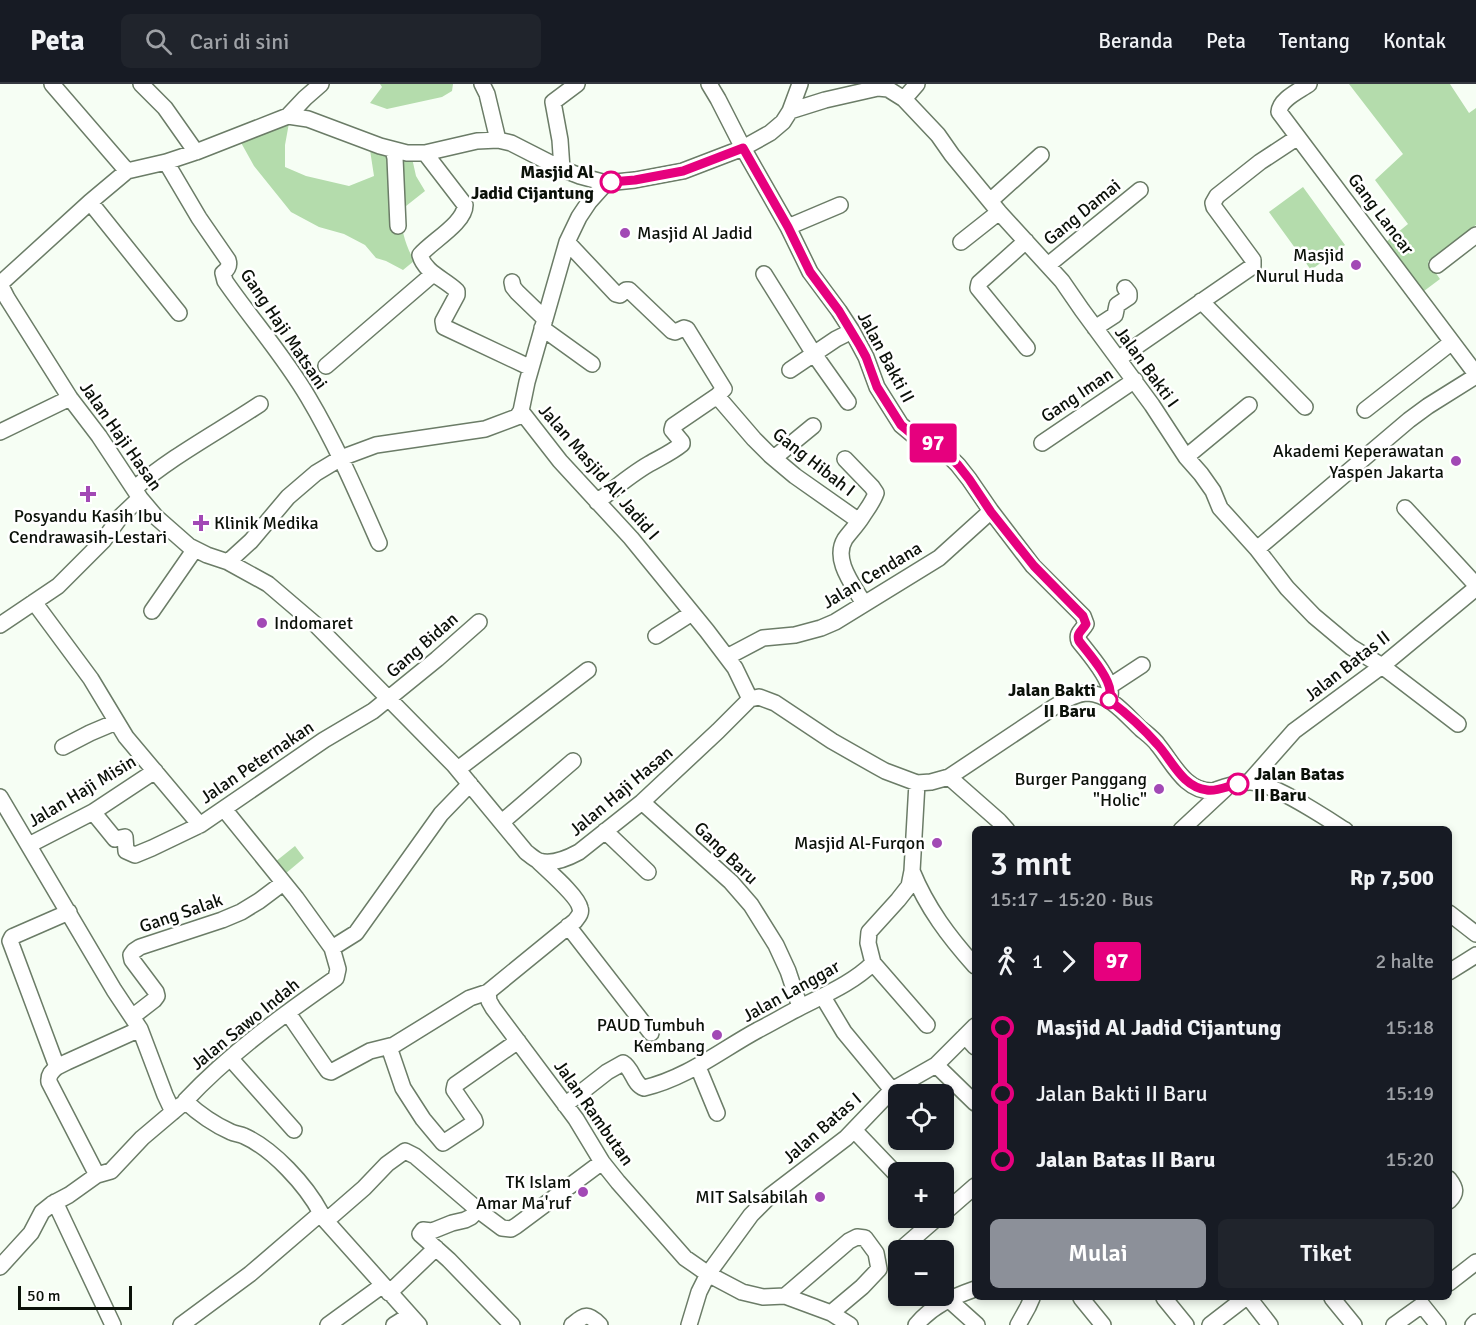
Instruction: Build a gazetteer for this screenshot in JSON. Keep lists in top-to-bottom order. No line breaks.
{"streets":{"street":["Gang Damai","Gang Lancar","Gang Haji Matsani","Jalan Bakti II","Jalan Bakti I","Gang Iman","Jalan Haji Hasan","Gang Hibah I","Jalan Masjid Al' Jadid I","Jalan Cendana","Gang Bidan","Jalan Batas II","Jalan Peternakan","Jalan Haji Misin","Gang Baru","Gang Salak","Jalan Langgar","Jalan Sawo Indah","Jalan Rambutan","Jalan Batas I"]},"crossings":[["Gang Damai","Jalan Bakti I"],["Jalan Bakti II","Jalan Cendana"],["Jalan Bakti I","Gang Iman"],["Jalan Bakti I","Jalan Batas II"],["Jalan Haji Hasan","Jalan Masjid Al' Jadid I"],["Jalan Haji Hasan","Gang Bidan"],["Jalan Haji Hasan","Jalan Peternakan"],["Jalan Haji Hasan","Gang Baru"],["Gang Hibah I","Jalan Cendana"],["Jalan Masjid Al' Jadid I","Jalan Cendana"],["Gang Bidan","Jalan Peternakan"],["Jalan Peternakan","Jalan Haji Misin"],["Gang Baru","Jalan Langgar"],["Jalan Langgar","Jalan Rambutan"],["Jalan Rambutan","Jalan Batas I"]],"places":{"other":["Masjid Al Jadid Cijantung","Masjid Al Jadid","Masjid Nurul Huda","Akademi Keperawatan Yaspen Jakarta","Indomaret","Jalan Bakti II Baru","Jalan Batas II Baru","Burger Panggang \"Holic\"","Masjid Al-Furqon","PAUD Tumbuh Kembang","TK Islam Amar Ma'ruf","MIT Salsabilah"],"health":["Posyandu Kasih Ibu Cendrawasih-Lestari","Klinik Medika"]},"lines":["bus line 97"],"scale_bar":"50 m","page":{"header":"Peta","search":"Cari di sini","nav":["Beranda","Peta","Tentang","Kontak"],"on_map":"97","heading":["3 mnt","15:17 – 15:20 · Bus","Rp 7,500"],"legs":["1","97","2 halte"],"list":[{"name":"Masjid Al Jadid Cijantung","value":"15:18"},{"name":"Jalan Bakti II Baru","value":"15:19"},{"name":"Jalan Batas II Baru","value":"15:20"}],"map_buttons":["+","−"],"buttons":["Mulai","Tiket"],"scale":"50 m"}}
